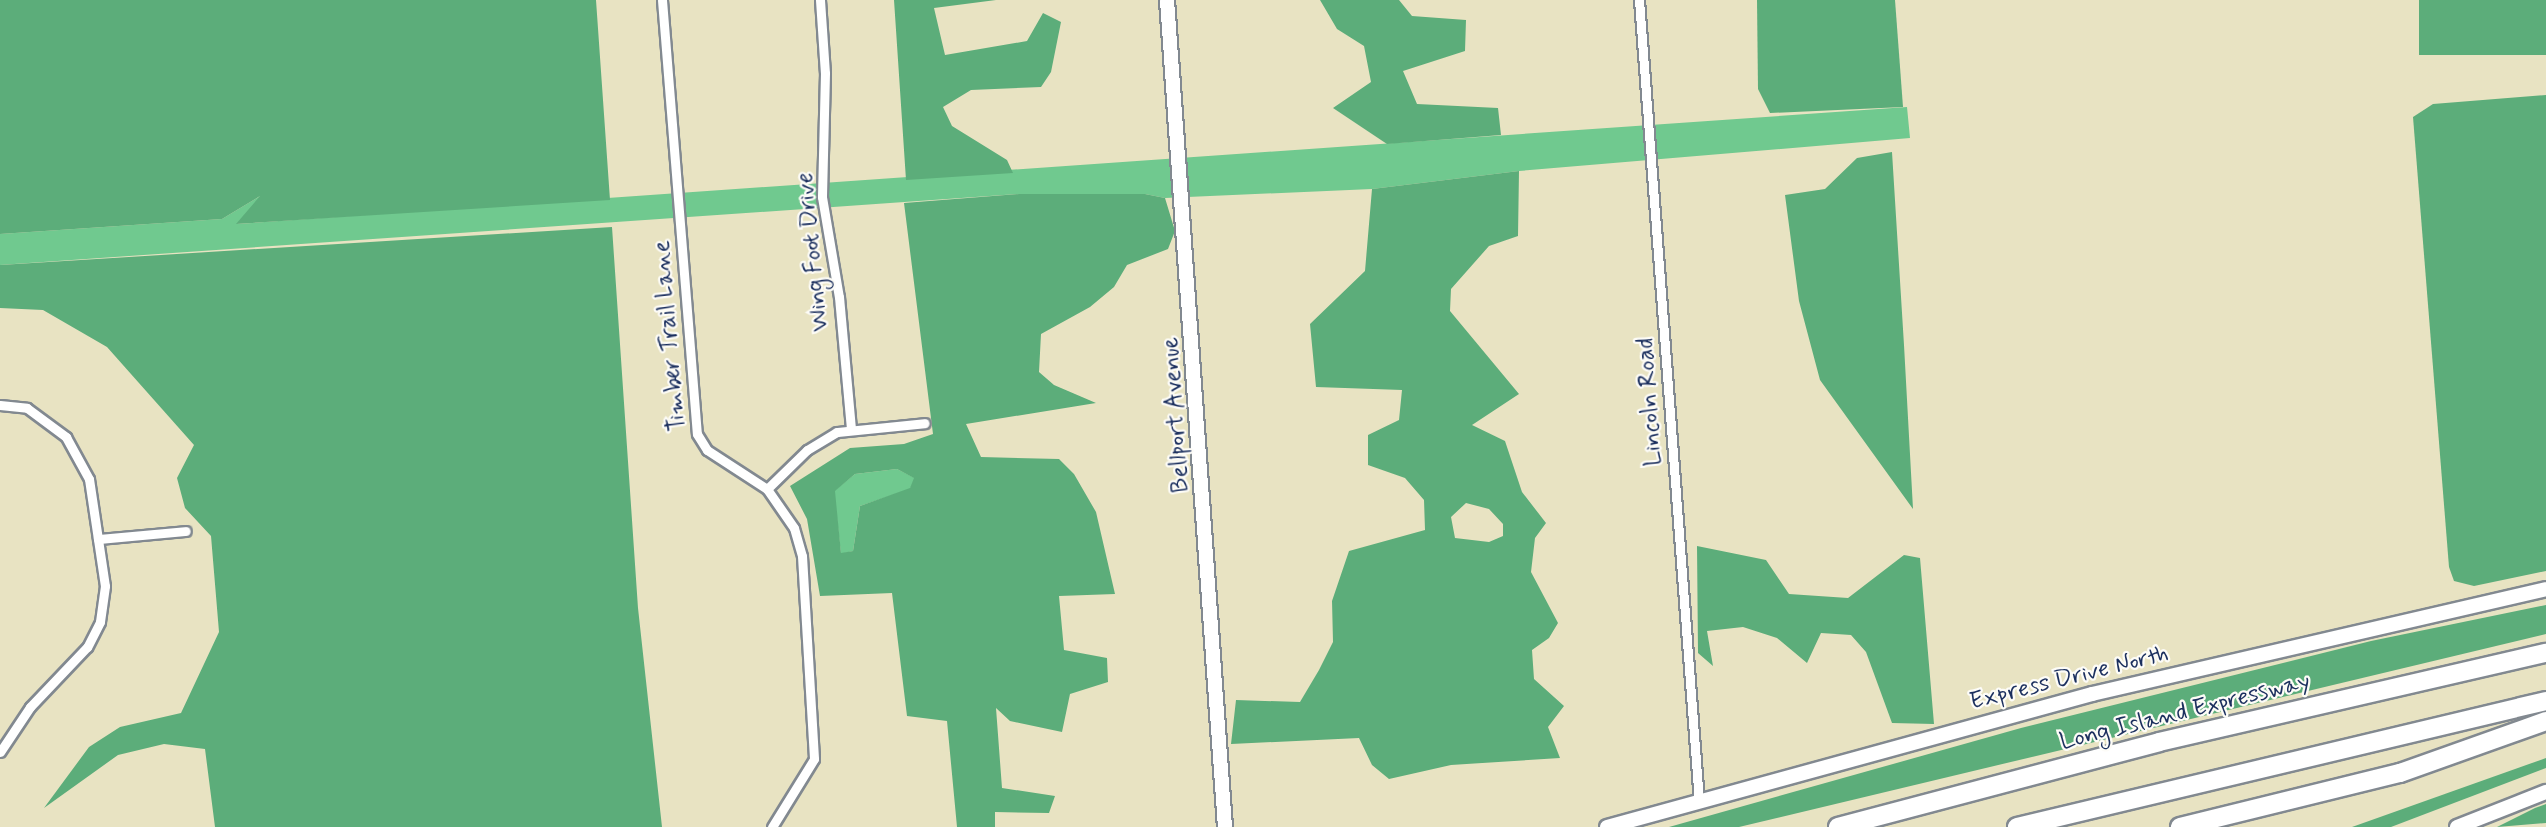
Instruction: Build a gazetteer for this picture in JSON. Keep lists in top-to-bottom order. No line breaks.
{"streets":{"highway":["Long Island Expressway"],"main road":["Bellport Avenue","Express Drive North"],"street":["Wing Foot Drive","Timber Trail Lane","Lincoln Road"]},"crossings":[["Lincoln Road","Express Drive North"]]}
